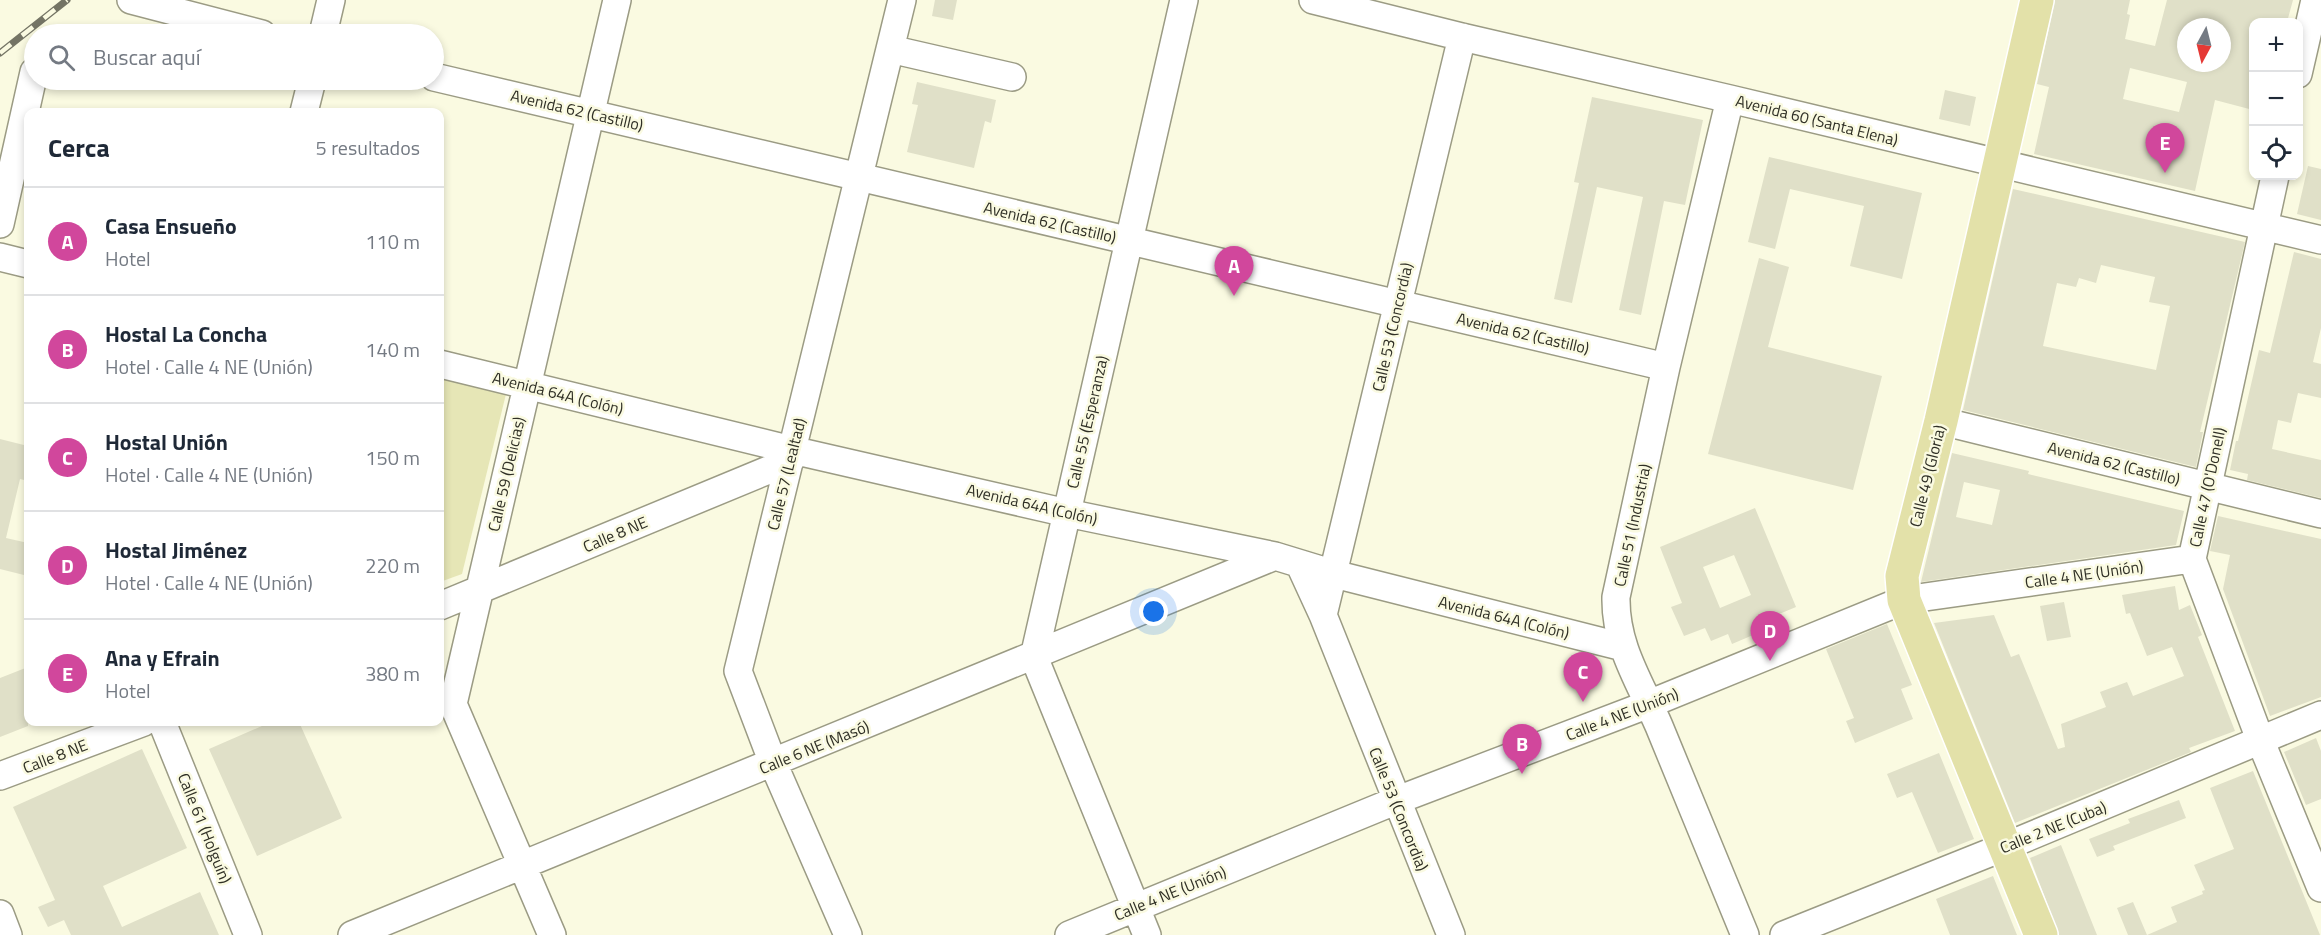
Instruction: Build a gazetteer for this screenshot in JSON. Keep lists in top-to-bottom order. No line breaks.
{"streets":{"main road":["Calle 49 (Gloria)"],"street":["Avenida 62 (Castillo)","Avenida 60 (Santa Elena)","Calle 53 (Concordia)","Avenida 64A (Colón)","Calle 55 (Esperanza)","Calle 59 (Delicias)","Calle 57 (Lealtad)","Calle 47 (O'Donell)","Calle 51 (Industria)","Calle 8 NE","Calle 4 NE (Unión)","Calle 6 NE (Masó)","Calle 2 NE (Cuba)","Calle 61 (Holguín)"]},"crossings":[["Avenida 62 (Castillo)","Calle 53 (Concordia)"],["Avenida 62 (Castillo)","Calle 55 (Esperanza)"],["Avenida 62 (Castillo)","Calle 59 (Delicias)"],["Avenida 62 (Castillo)","Calle 57 (Lealtad)"],["Avenida 62 (Castillo)","Calle 49 (Gloria)"],["Avenida 62 (Castillo)","Calle 47 (O'Donell)"],["Avenida 62 (Castillo)","Calle 51 (Industria)"],["Avenida 60 (Santa Elena)","Calle 53 (Concordia)"],["Avenida 60 (Santa Elena)","Calle 49 (Gloria)"],["Avenida 60 (Santa Elena)","Calle 47 (O'Donell)"],["Avenida 60 (Santa Elena)","Calle 51 (Industria)"],["Calle 53 (Concordia)","Avenida 64A (Colón)"],["Calle 53 (Concordia)","Calle 4 NE (Unión)"],["Calle 53 (Concordia)","Calle 6 NE (Masó)"],["Avenida 64A (Colón)","Calle 55 (Esperanza)"],["Avenida 64A (Colón)","Calle 59 (Delicias)"],["Avenida 64A (Colón)","Calle 57 (Lealtad)"],["Avenida 64A (Colón)","Calle 51 (Industria)"],["Avenida 64A (Colón)","Calle 8 NE"],["Avenida 64A (Colón)","Calle 6 NE (Masó)"],["Calle 55 (Esperanza)","Calle 6 NE (Masó)"],["Calle 59 (Delicias)","Calle 8 NE"],["Calle 59 (Delicias)","Calle 6 NE (Masó)"],["Calle 57 (Lealtad)","Calle 8 NE"],["Calle 57 (Lealtad)","Calle 6 NE (Masó)"],["Calle 49 (Gloria)","Calle 4 NE (Unión)"],["Calle 49 (Gloria)","Calle 2 NE (Cuba)"],["Calle 47 (O'Donell)","Calle 4 NE (Unión)"],["Calle 47 (O'Donell)","Calle 2 NE (Cuba)"],["Calle 51 (Industria)","Calle 4 NE (Unión)"]],"north":"bottom","page":{"map_buttons":["+","−"],"search":"Buscar aquí","heading":["Cerca","5 resultados"],"pins":["E","A","D","C","B"],"list":[{"mark":"A","name":"Casa Ensueño","note":"Hotel","value":"110 m"},{"mark":"B","name":"Hostal La Concha","note":"Hotel · Calle 4 NE (Unión)","value":"140 m"},{"mark":"C","name":"Hostal Unión","note":"Hotel · Calle 4 NE (Unión)","value":"150 m"},{"mark":"D","name":"Hostal Jiménez","note":"Hotel · Calle 4 NE (Unión)","value":"220 m"},{"mark":"E","name":"Ana y Efrain","note":"Hotel","value":"380 m"}]}}
